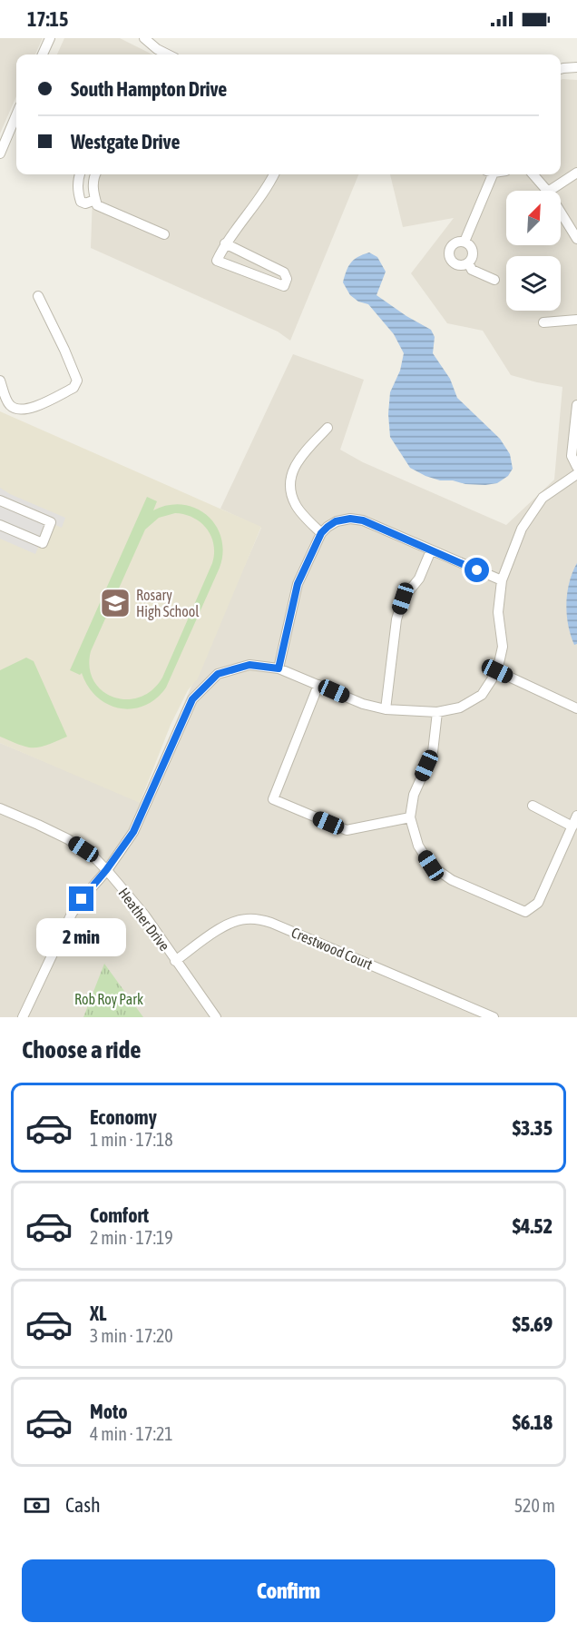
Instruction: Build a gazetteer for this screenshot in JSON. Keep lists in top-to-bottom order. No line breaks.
{"streets":{"street":["Heather Drive","Crestwood Court"]},"crossings":[["Heather Drive","Crestwood Court"]],"parks":["Rob Roy Park"],"places":{"school or university":["Rosary High School"]},"north":"top right","page":{"status":"17:15","banner":["South Hampton Drive","Westgate Drive"],"bubble":"2 min","heading":"Choose a ride","list":[{"name":"Economy","note":"1 min · 17:18","value":"$3.35"},{"name":"Comfort","note":"2 min · 17:19","value":"$4.52"},{"name":"XL","note":"3 min · 17:20","value":"$5.69"},{"name":"Moto","note":"4 min · 17:21","value":"$6.18"}],"pay":["Cash","520 m"],"buttons":"Confirm"}}
